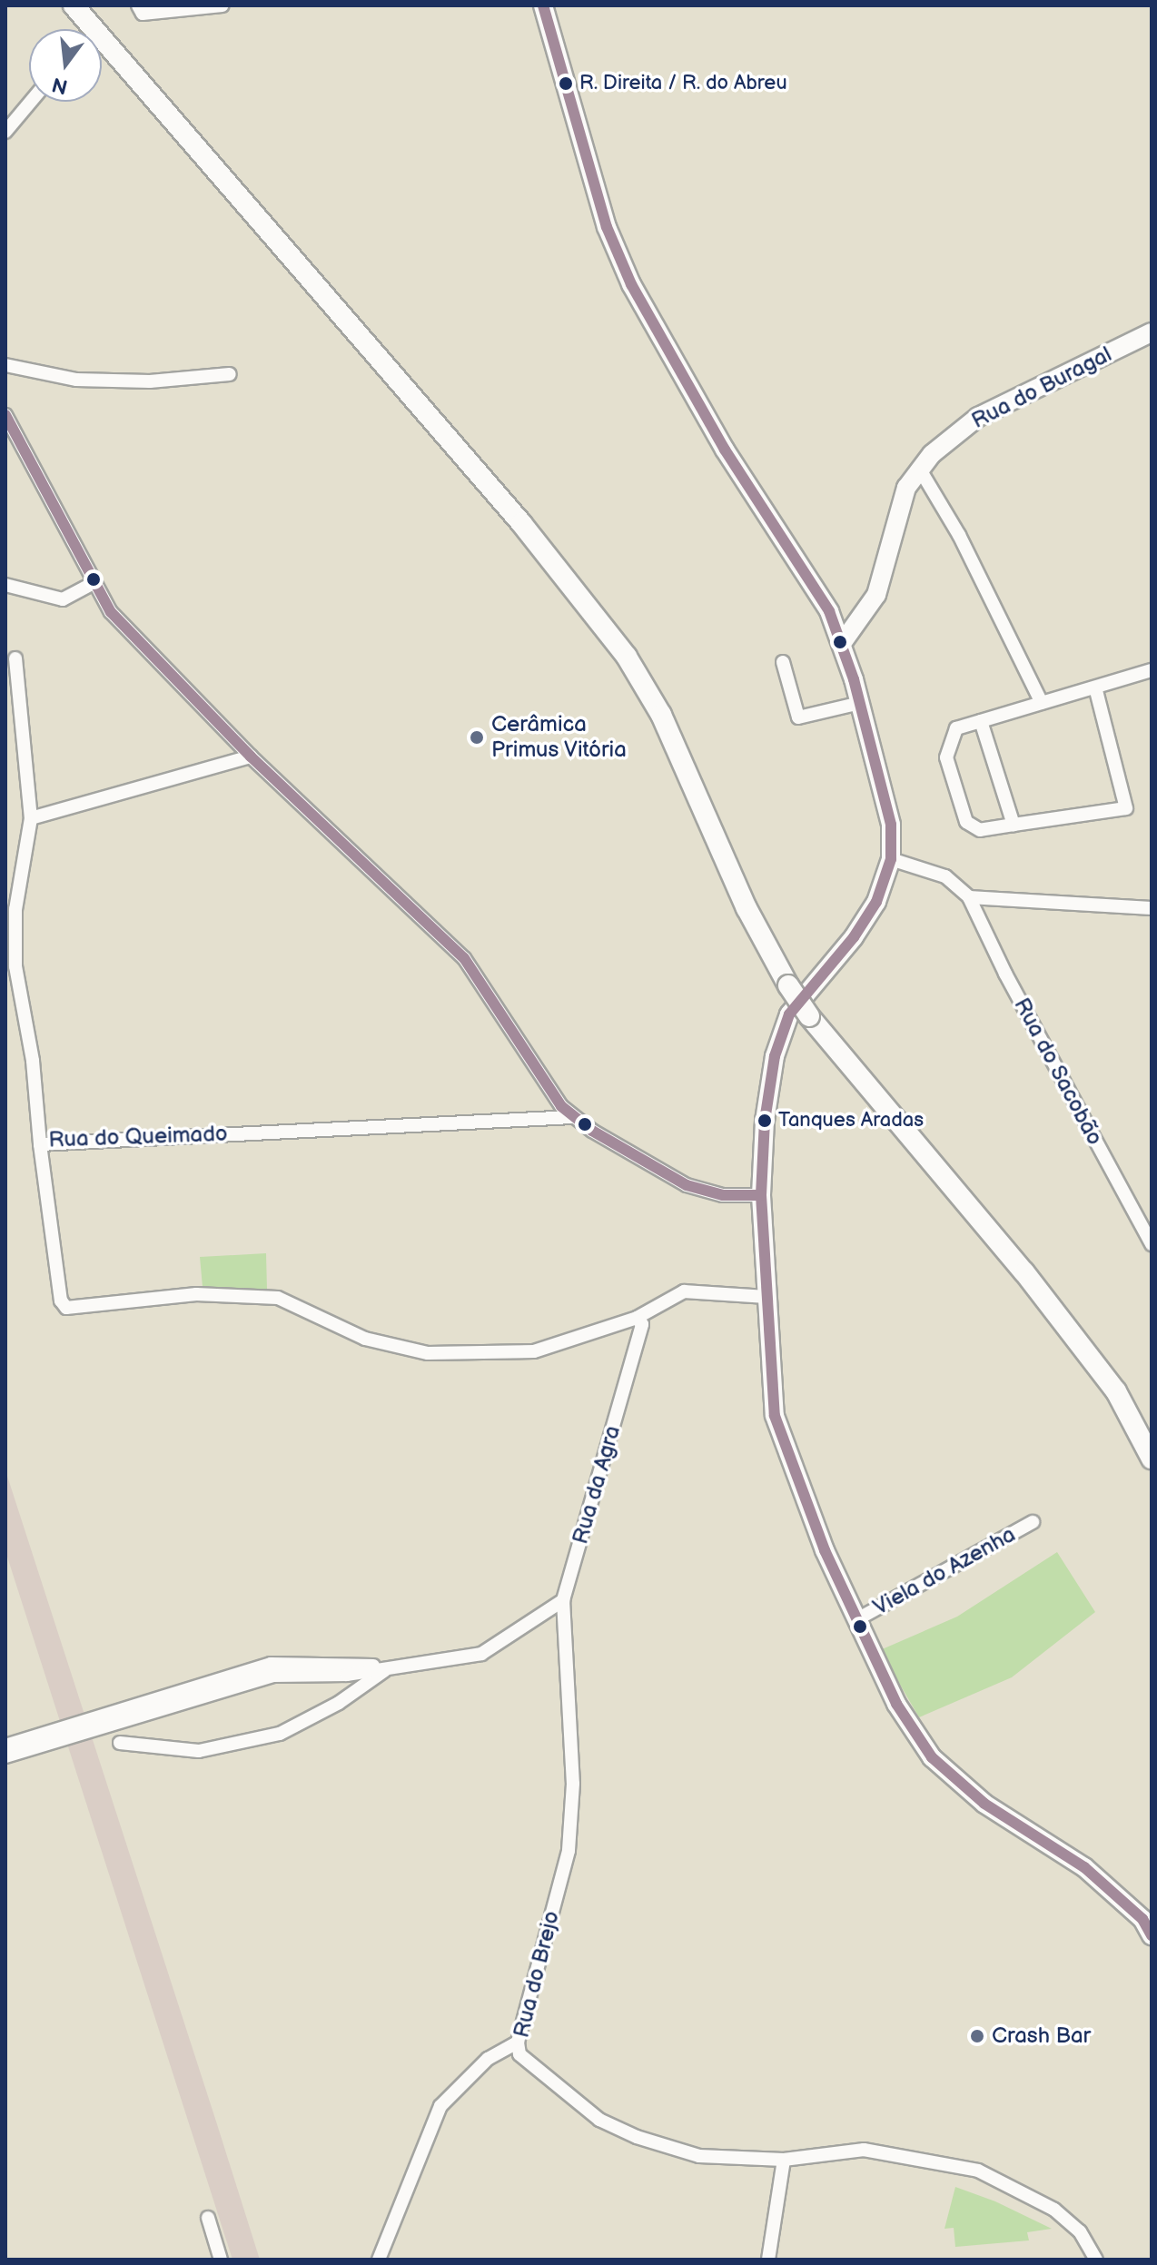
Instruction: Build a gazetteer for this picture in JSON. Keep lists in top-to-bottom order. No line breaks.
{"streets":{"main road":["Rua do Buragal"],"street":["Rua do Sacobão","Rua do Queimado","Rua da Agra","Viela do Azenha","Rua do Brejo"]},"crossings":[["Rua da Agra","Rua do Brejo"]],"places":["R. Direita / R. do Abreu","Cerâmica Primus Vitória","Tanques Aradas","Crash Bar"],"north":"bottom"}
